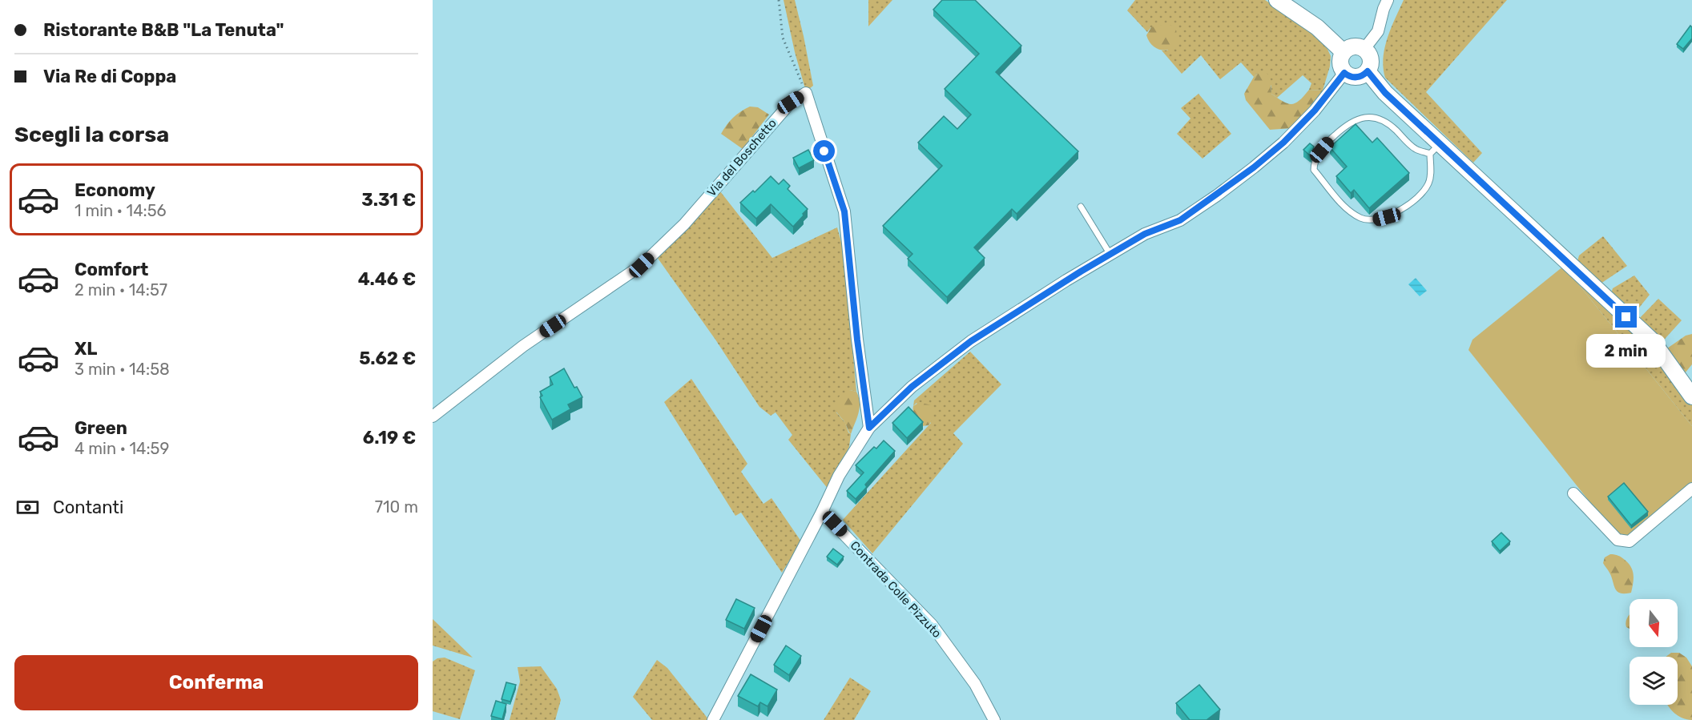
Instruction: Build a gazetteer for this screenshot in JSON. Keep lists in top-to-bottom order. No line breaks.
{"streets":{"street":["Via del Boschetto","Contrada Colle Pizzuto"]},"north":"bottom","page":{"banner":["Ristorante B&B \"La Tenuta\"","Via Re di Coppa"],"heading":"Scegli la corsa","list":[{"name":"Economy","note":"1 min · 14:56","value":"3.31 €"},{"name":"Comfort","note":"2 min · 14:57","value":"4.46 €"},{"name":"XL","note":"3 min · 14:58","value":"5.62 €"},{"name":"Green","note":"4 min · 14:59","value":"6.19 €"}],"bubble":"2 min","pay":["Contanti","710 m"],"buttons":"Conferma"}}
